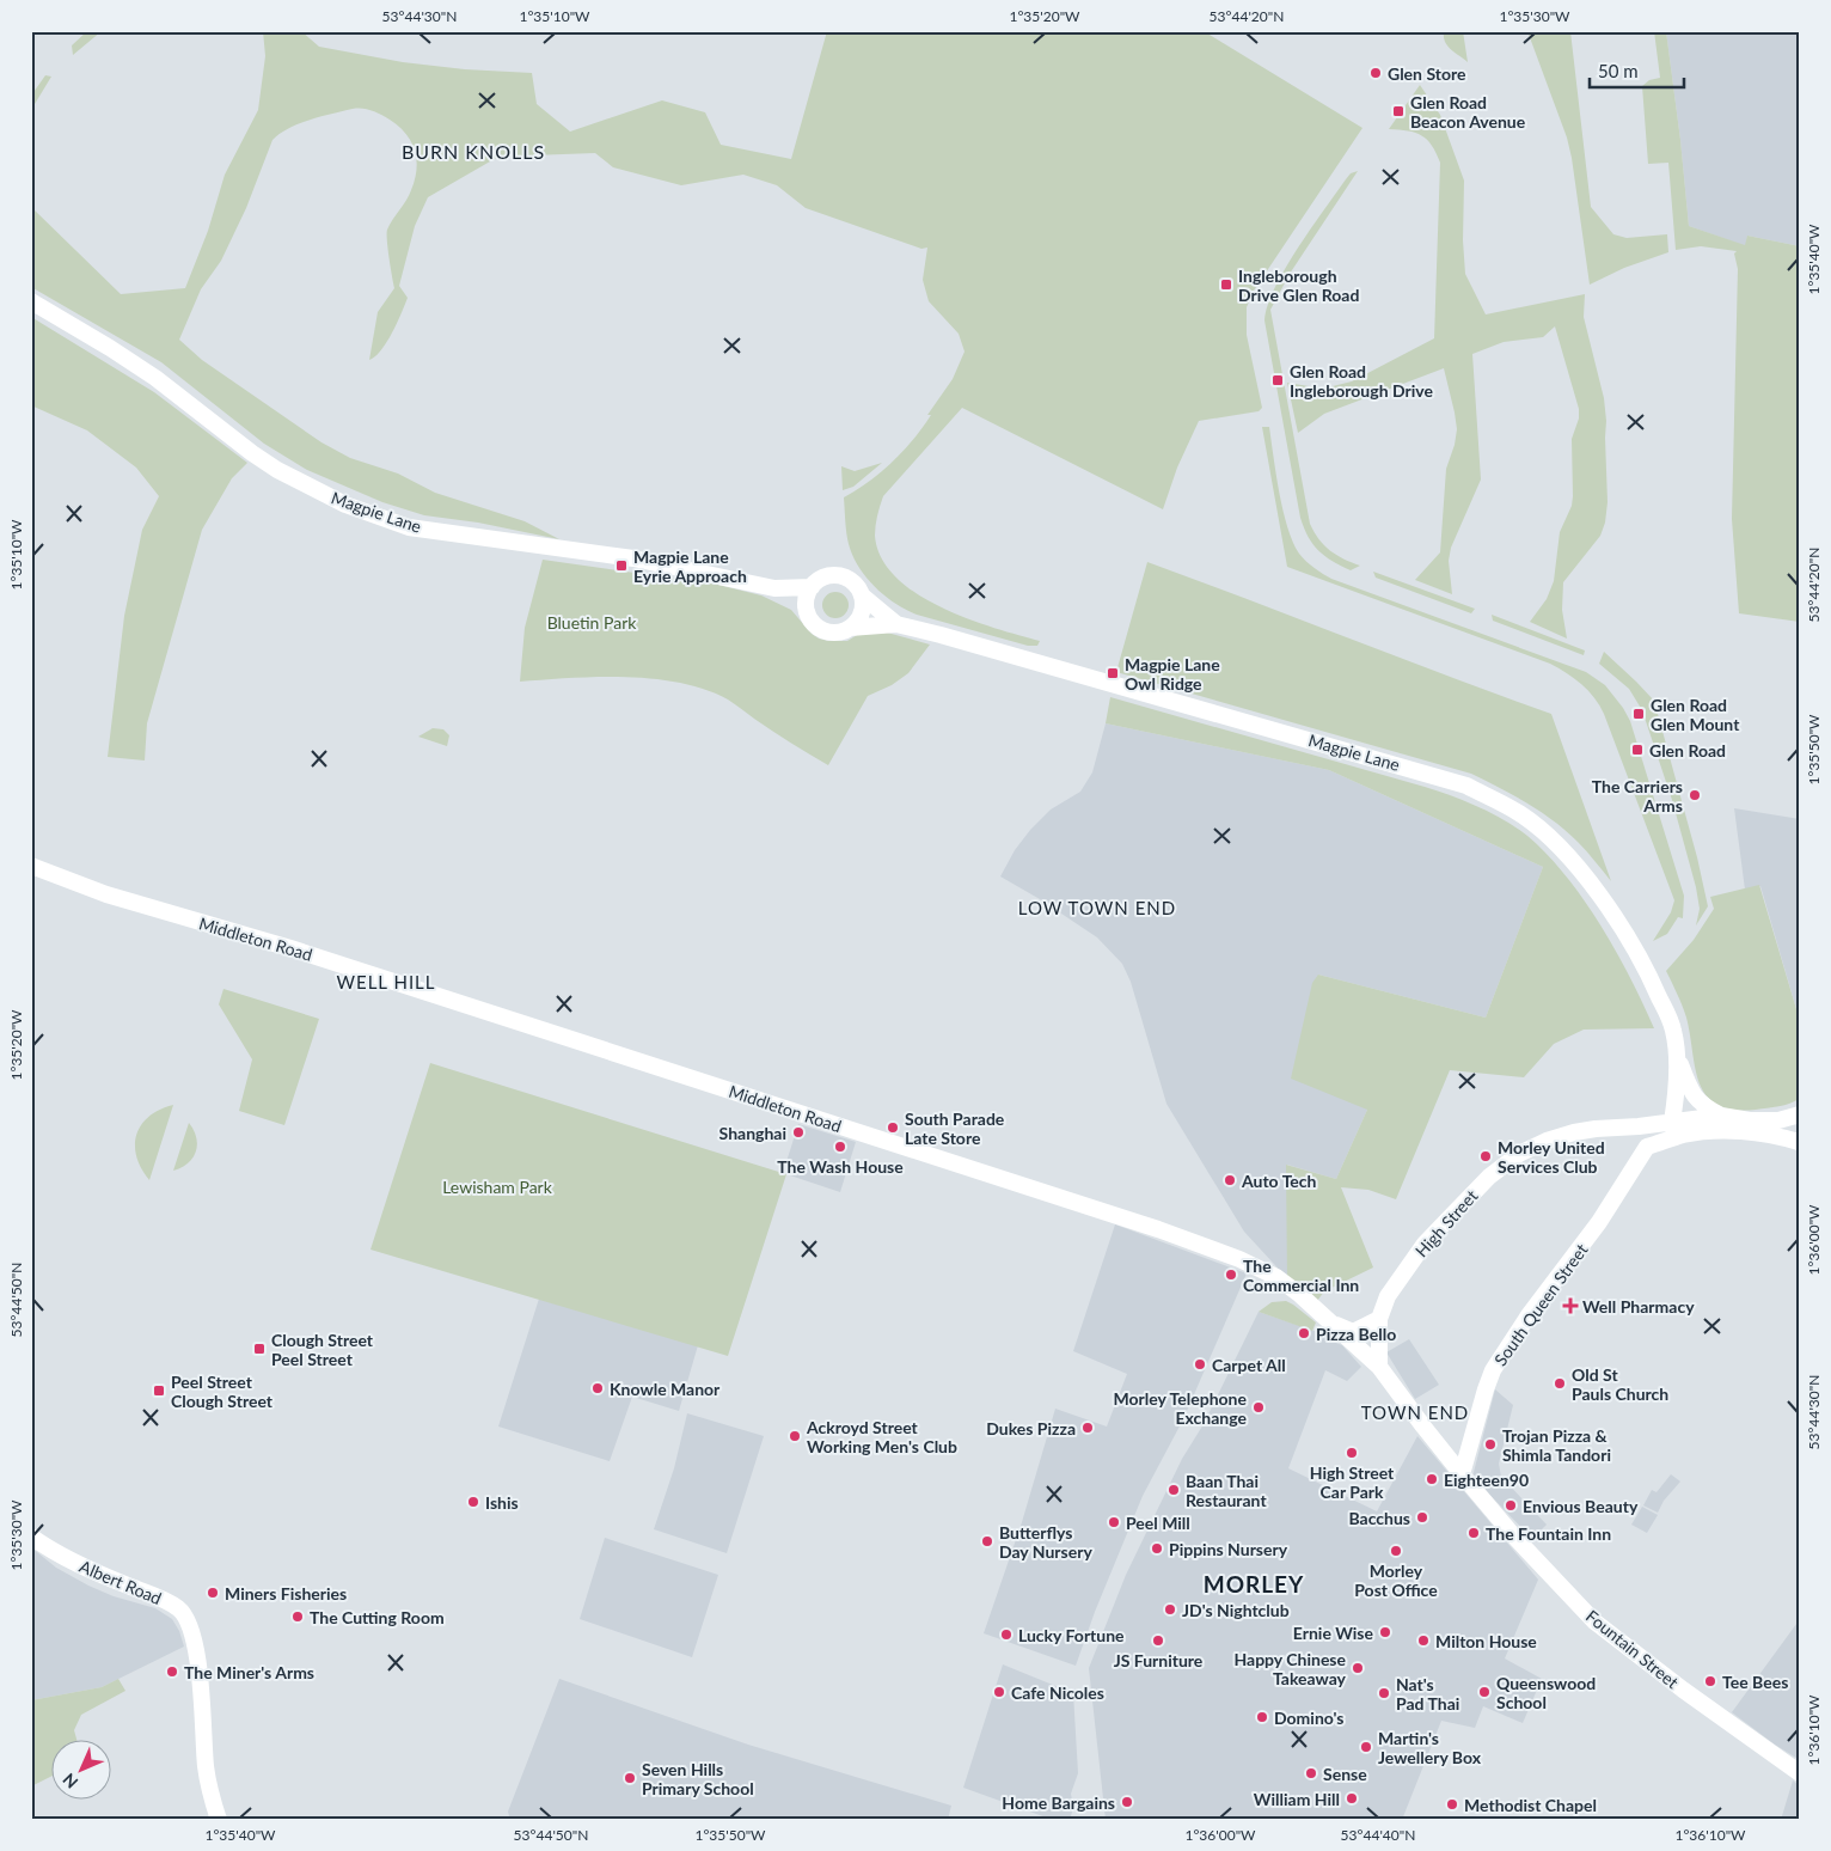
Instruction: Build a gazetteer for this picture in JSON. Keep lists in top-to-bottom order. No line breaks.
{"streets":{"street":["Magpie Lane","Middleton Road","High Street","South Queen Street","Albert Road","Fountain Street"]},"crossings":[["Magpie Lane","High Street"],["Middleton Road","High Street"],["Middleton Road","South Queen Street"],["Middleton Road","Fountain Street"],["South Queen Street","Fountain Street"]],"districts":["BURN KNOLLS","LOW TOWN END","WELL HILL","TOWN END","MORLEY"],"parks":["Bluetin Park","Lewisham Park"],"places":{"other":["Glen Store","The Carriers Arms","South Parade Late Store","Shanghai","The Wash House","Morley United Services Club","Auto Tech","The Commercial Inn","Pizza Bello","Carpet All","Old St Pauls Church","Knowle Manor","Morley Telephone Exchange","Dukes Pizza","Ackroyd Street Working Men's Club","Trojan Pizza & Shimla Tandori","High Street Car Park","Eighteen90","Baan Thai Restaurant","Ishis","Envious Beauty","Bacchus","Peel Mill","The Fountain Inn","Butterflys Day Nursery","Pippins Nursery","Morley Post Office","Miners Fisheries","JD's Nightclub","The Cutting Room","Ernie Wise","Lucky Fortune","JS Furniture","Milton House","Happy Chinese Takeaway","The Miner's Arms","Tee Bees","Cafe Nicoles","Queenswood School","Nat's Pad Thai","Domino's","Martin's Jewellery Box","Sense","Seven Hills Primary School","William Hill","Home Bargains","Methodist Chapel"],"transit":["Glen Road Beacon Avenue","Ingleborough Drive Glen Road","Glen Road Ingleborough Drive","Magpie Lane Eyrie Approach","Magpie Lane Owl Ridge","Glen Road Glen Mount","Glen Road","Clough Street Peel Street","Peel Street Clough Street"],"health":["Well Pharmacy"]},"scale_bar":"50 m","north":"bottom left","coordinates":["53°44'30\"N","1°35'10\"W","1°35'20\"W","53°44'20\"N","1°35'30\"W","1°35'40\"W","1°35'50\"W","1°36'00\"W","53°44'50\"N","1°36'10\"W","53°44'40\"N"]}
